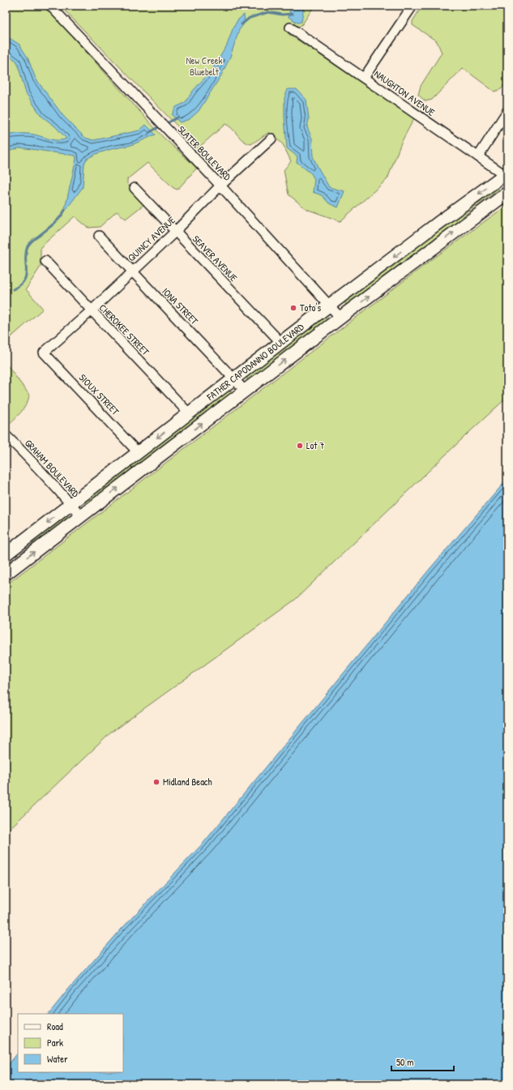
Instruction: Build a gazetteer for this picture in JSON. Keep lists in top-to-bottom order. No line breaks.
{"streets":{"main road":["FATHER CAPODANNO BOULEVARD"],"street":["NAUGHTON AVENUE","SLATER BOULEVARD","QUINCY AVENUE","SEAVER AVENUE","IONA STREET","CHEROKEE STREET","SIOUX STREET","GRAHAM BOULEVARD"]},"crossings":[["NAUGHTON AVENUE","FATHER CAPODANNO BOULEVARD"],["SLATER BOULEVARD","QUINCY AVENUE"],["SLATER BOULEVARD","FATHER CAPODANNO BOULEVARD"],["QUINCY AVENUE","SEAVER AVENUE"],["QUINCY AVENUE","IONA STREET"],["QUINCY AVENUE","CHEROKEE STREET"],["QUINCY AVENUE","SIOUX STREET"],["SEAVER AVENUE","FATHER CAPODANNO BOULEVARD"],["IONA STREET","FATHER CAPODANNO BOULEVARD"],["CHEROKEE STREET","FATHER CAPODANNO BOULEVARD"],["FATHER CAPODANNO BOULEVARD","SIOUX STREET"],["FATHER CAPODANNO BOULEVARD","GRAHAM BOULEVARD"]],"parks":["New Creek Bluebelt"],"places":["Toto's","Lot 7","Midland Beach"],"legend":["Road","Park","Water"],"scale_bar":"50 m"}
